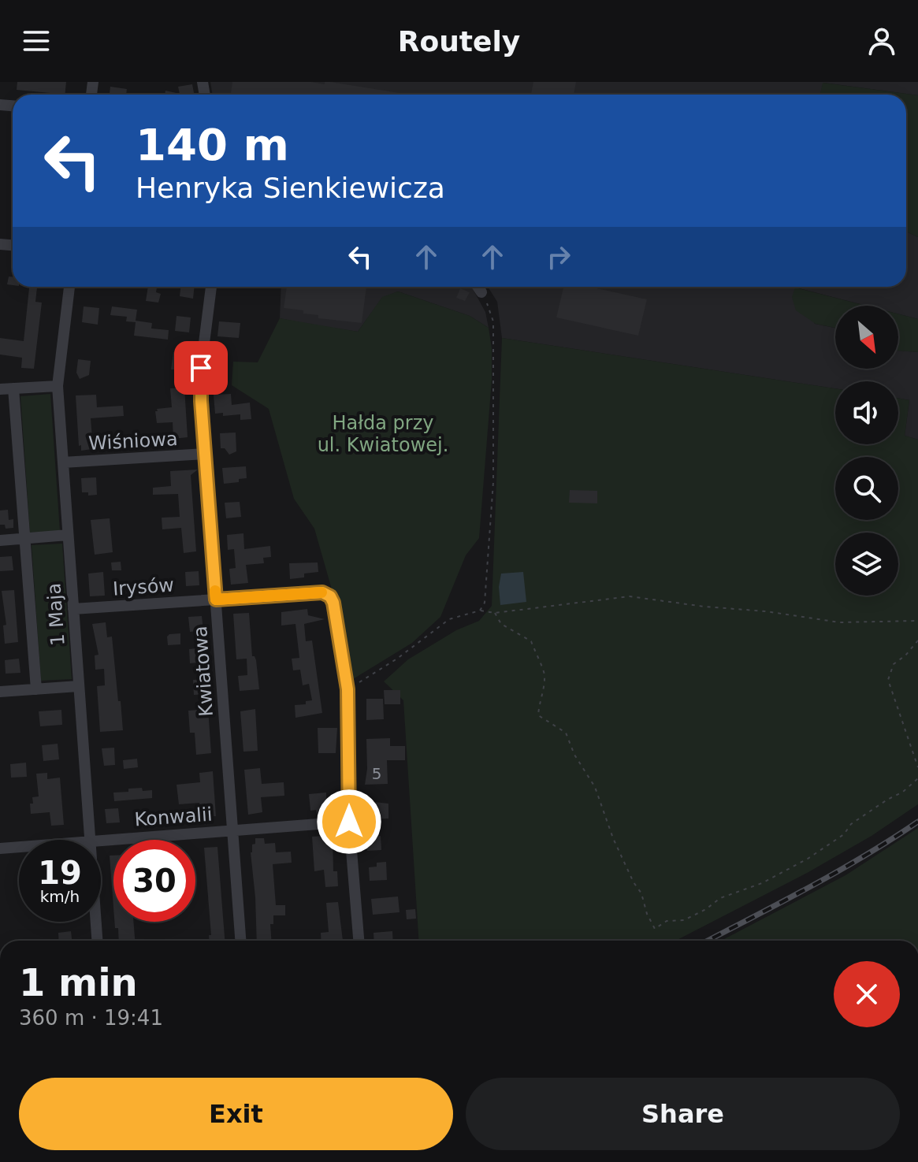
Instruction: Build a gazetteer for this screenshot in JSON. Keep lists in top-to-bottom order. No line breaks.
{"streets":{"street":["Wiśniowa","Irysów","1 Maja","Kwiatowa","Konwalii"]},"crossings":[["Wiśniowa","1 Maja"],["Wiśniowa","Kwiatowa"],["Irysów","1 Maja"],["Irysów","Kwiatowa"],["Kwiatowa","Konwalii"]],"parks":["Hałda przy ul. Kwiatowej."],"house_numbers":["5"],"north":"bottom right","page":{"header":"Routely","turn":["140 m","Henryka Sienkiewicza"],"speed":"19 km/h","limit":"30","heading":["1 min","360 m · 19:41"],"buttons":["Exit","Share"]}}
